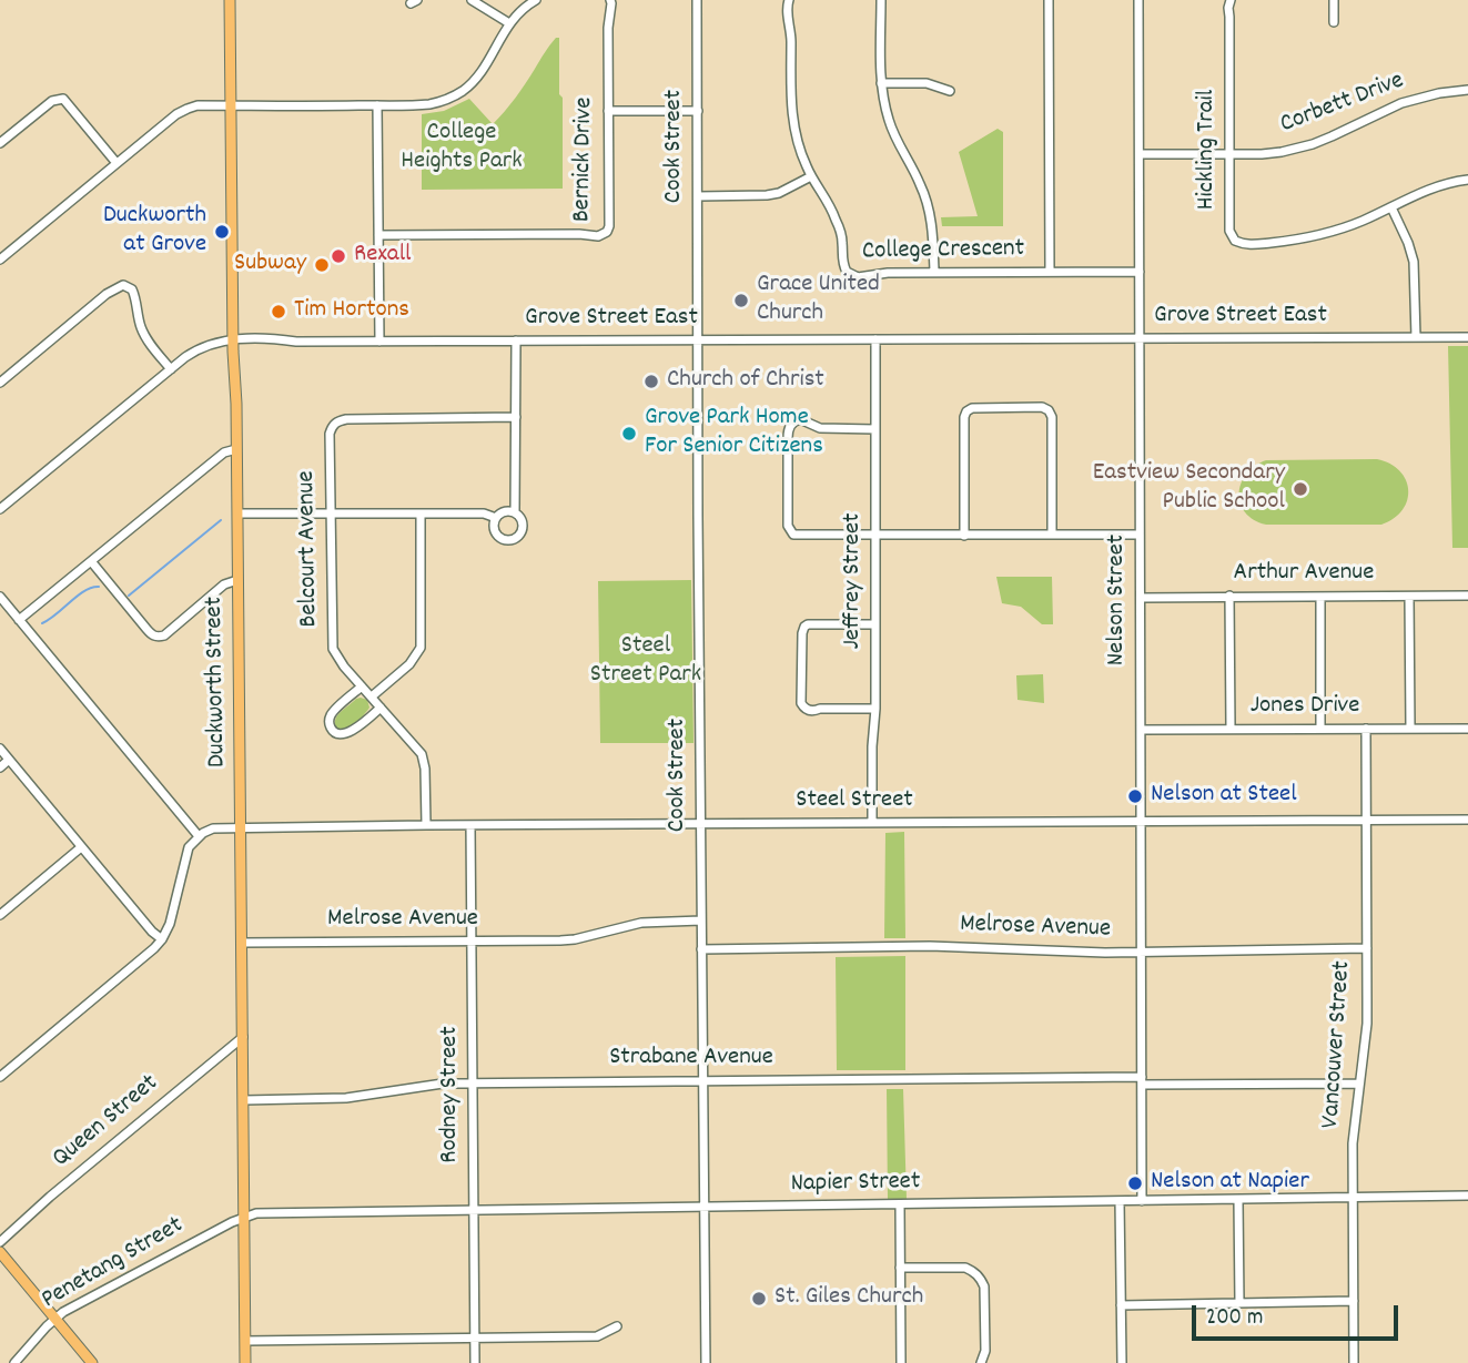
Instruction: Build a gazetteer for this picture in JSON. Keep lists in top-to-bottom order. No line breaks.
{"streets":{"main road":["Duckworth Street"],"street":["Corbett Drive","Cook Street","Hickling Trail","Bernick Drive","College Crescent","Grove Street East","Belcourt Avenue","Arthur Avenue","Jeffrey Street","Nelson Street","Jones Drive","Steel Street","Melrose Avenue","Vancouver Street","Strabane Avenue","Rodney Street","Queen Street","Napier Street","Penetang Street"]},"crossings":[["Corbett Drive","Hickling Trail"],["Corbett Drive","Nelson Street"],["Cook Street","Grove Street East"],["Cook Street","Steel Street"],["Cook Street","Melrose Avenue"],["Cook Street","Strabane Avenue"],["Cook Street","Napier Street"],["College Crescent","Nelson Street"],["Grove Street East","Jeffrey Street"],["Grove Street East","Nelson Street"],["Grove Street East","Duckworth Street"],["Belcourt Avenue","Steel Street"],["Arthur Avenue","Nelson Street"],["Jeffrey Street","Steel Street"],["Nelson Street","Jones Drive"],["Nelson Street","Steel Street"],["Nelson Street","Melrose Avenue"],["Nelson Street","Strabane Avenue"],["Nelson Street","Napier Street"],["Duckworth Street","Steel Street"],["Duckworth Street","Melrose Avenue"],["Duckworth Street","Strabane Avenue"],["Duckworth Street","Queen Street"],["Duckworth Street","Napier Street"],["Duckworth Street","Penetang Street"],["Jones Drive","Vancouver Street"],["Steel Street","Vancouver Street"],["Steel Street","Rodney Street"],["Melrose Avenue","Vancouver Street"],["Melrose Avenue","Rodney Street"],["Vancouver Street","Strabane Avenue"],["Vancouver Street","Napier Street"],["Strabane Avenue","Rodney Street"],["Rodney Street","Napier Street"],["Napier Street","Penetang Street"]],"parks":["College Heights Park","Steel Street Park"],"places":["Duckworth at Grove","Rexall","Subway","Grace United Church","Tim Hortons","Church of Christ","Grove Park Home For Senior Citizens","Eastview Secondary Public School","Nelson at Steel","Nelson at Napier","St. Giles Church"],"scale_bar":"200 m"}
